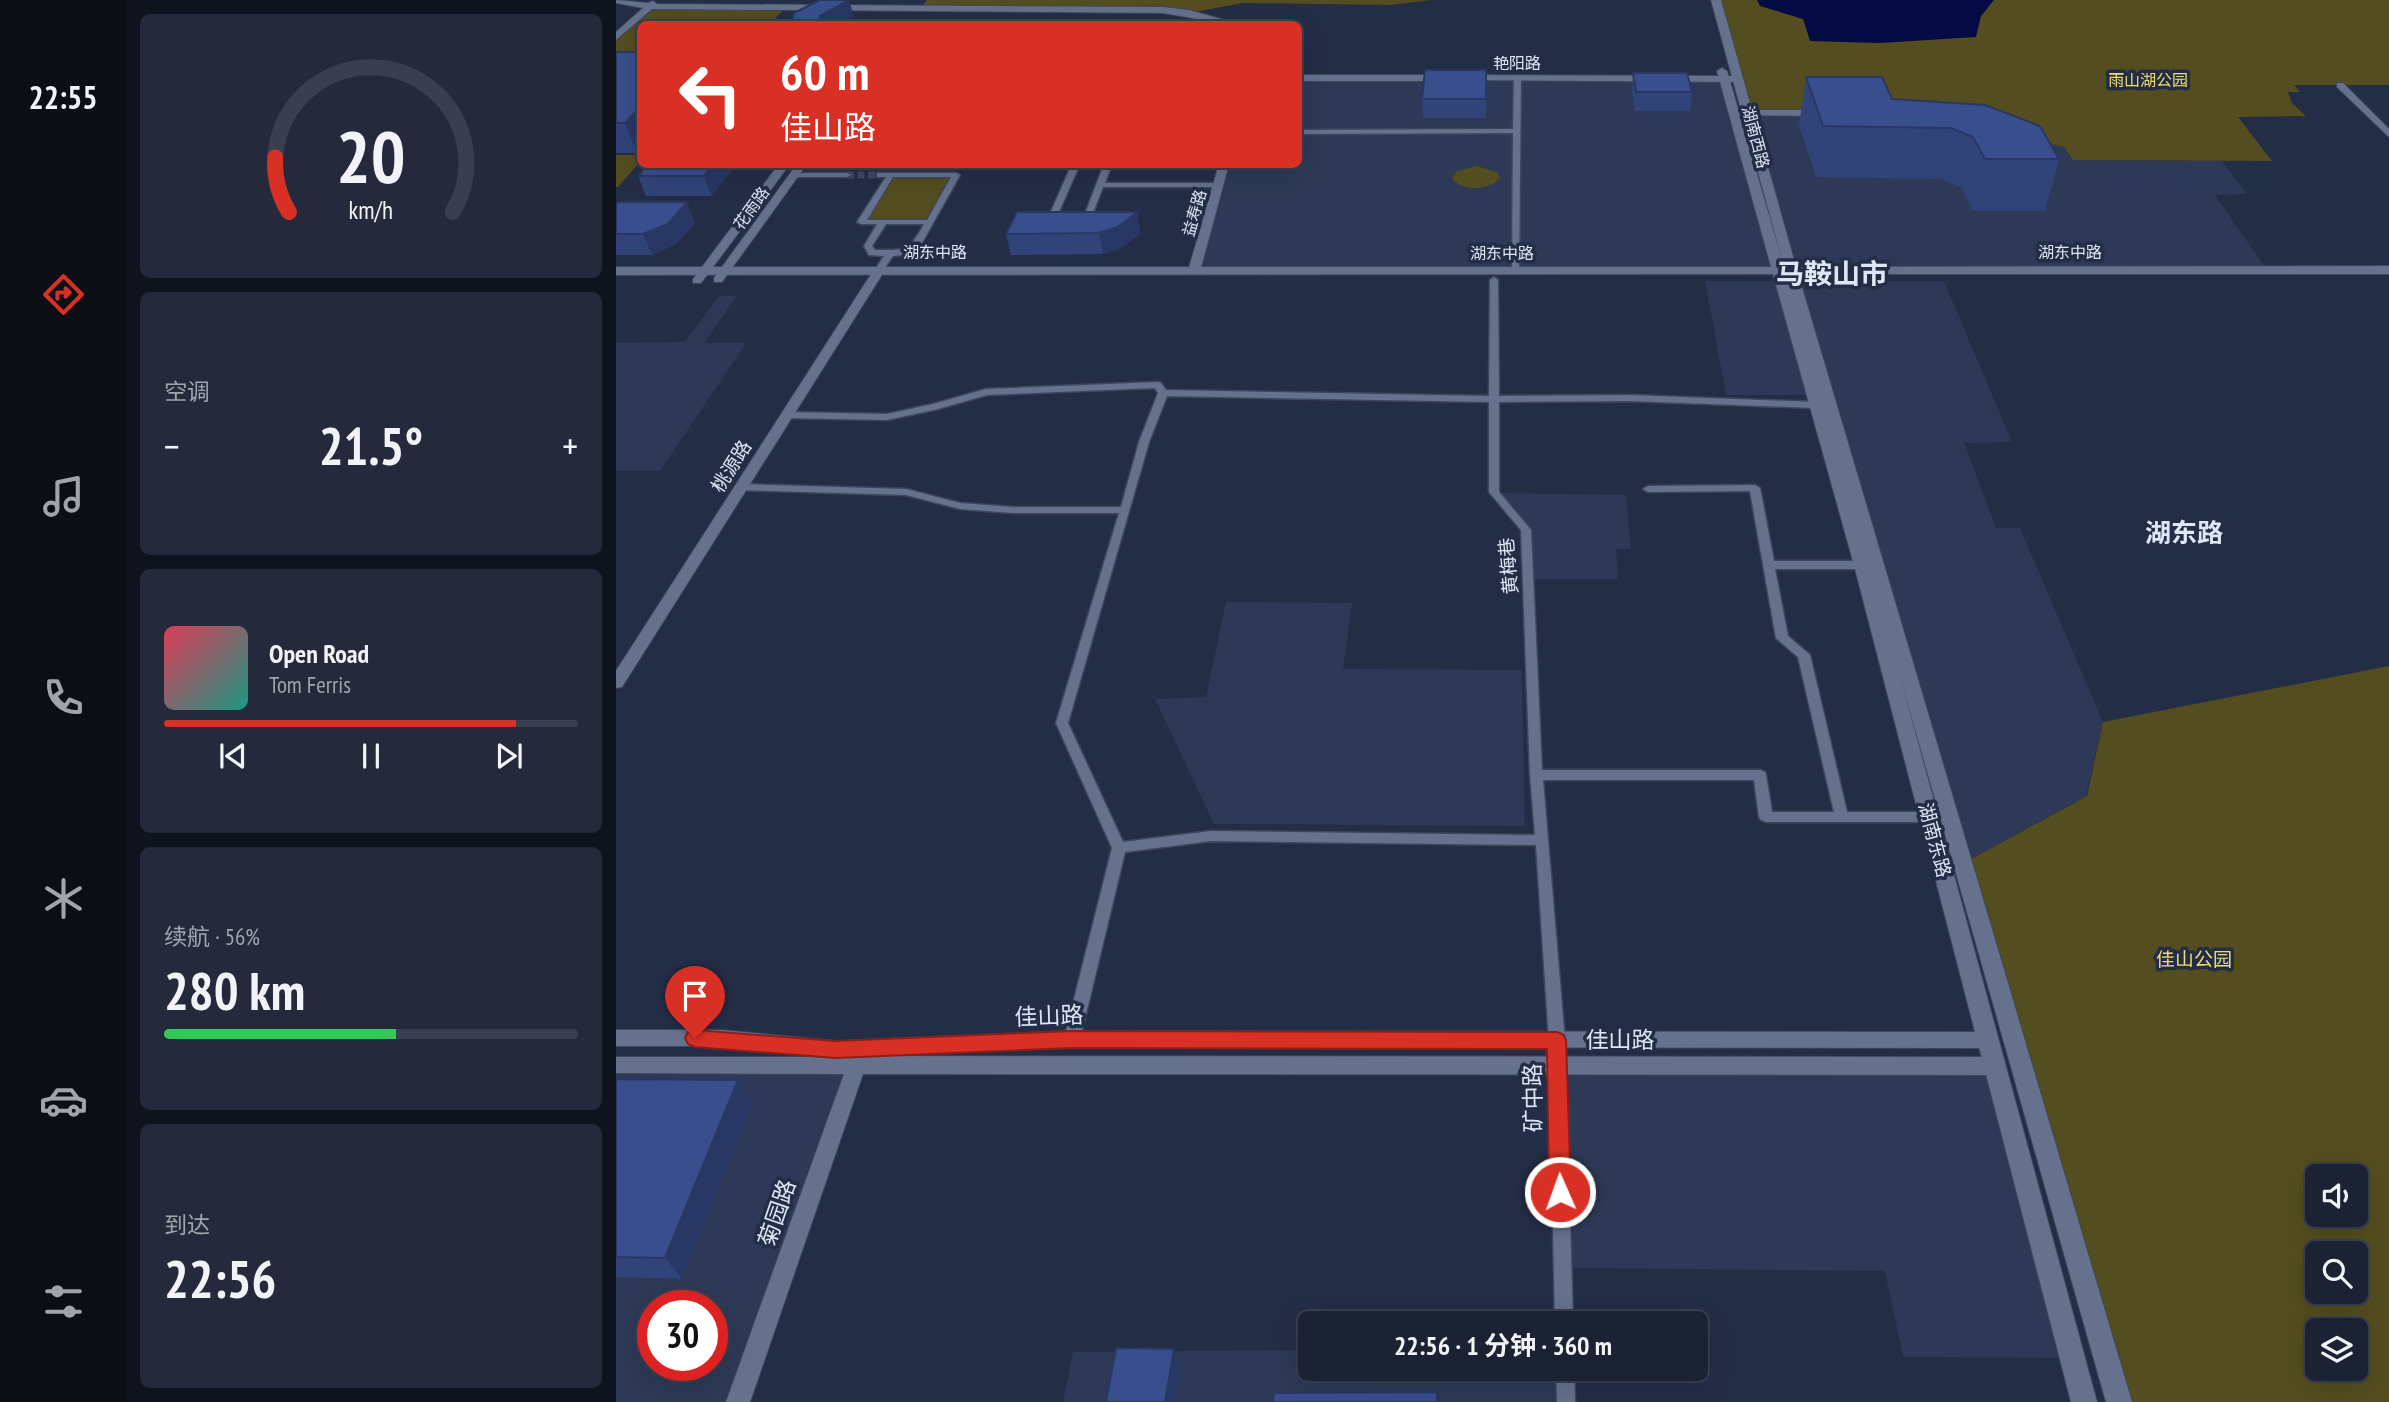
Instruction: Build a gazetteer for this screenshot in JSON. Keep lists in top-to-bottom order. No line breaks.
{"streets":{"main road":["湖南西路","湖东中路","湖南东路"],"street":["艳阳路","花雨路","益寿路","桃源路","黄梅巷","佳山路","矿中路","菊园路"]},"crossings":[["艳阳路","湖南西路"],["湖南西路","湖东中路"],["湖南西路","湖南东路"],["花雨路","湖东中路"],["益寿路","湖东中路"],["湖东中路","桃源路"],["湖东中路","黄梅巷"],["湖东中路","湖南东路"],["湖南东路","佳山路"],["佳山路","矿中路"],["佳山路","菊园路"]],"districts":["马鞍山市","湖东路"],"parks":["雨山湖公园","佳山公园"],"page":{"tabs":"22:55","turn":["60 m","佳山路"],"tile":["空调",["续航 · 56%","280 km"],["到达","22:56"]],"heat":["−","21.5°","+"],"song":["Open Road","Tom Ferris"],"limit":"30","trip":"22:56 · 1 分钟 · 360 m","gauge":["20","km/h"]}}
